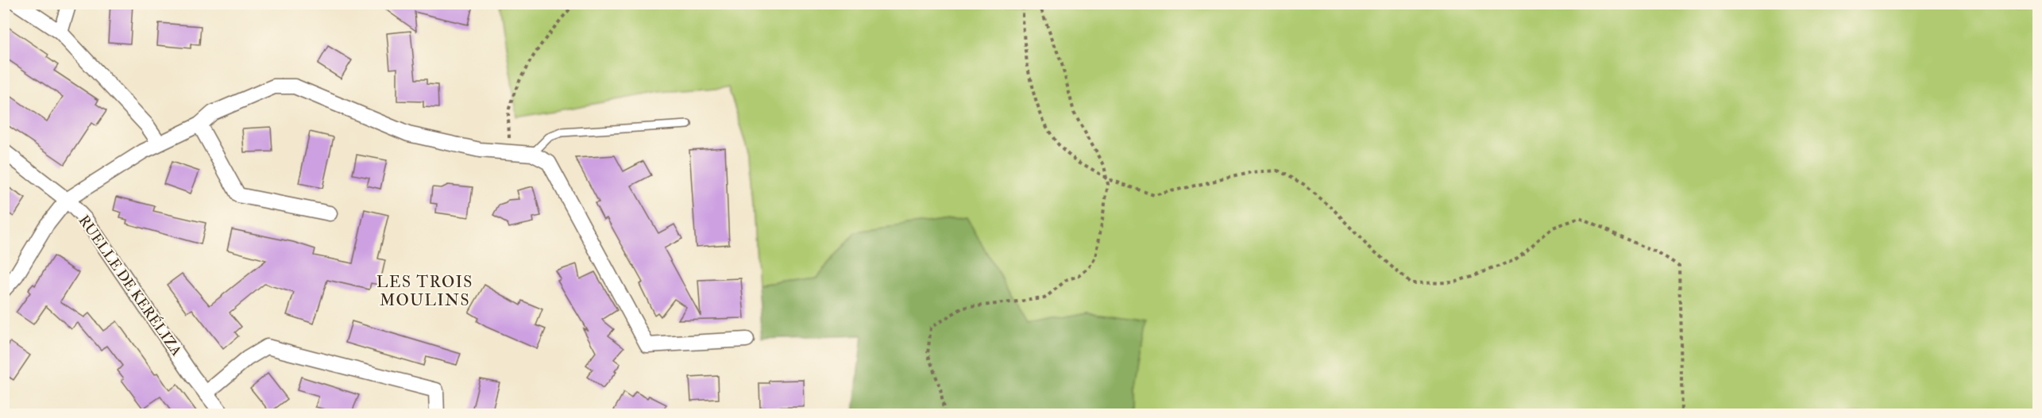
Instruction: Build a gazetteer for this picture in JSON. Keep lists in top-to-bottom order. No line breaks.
{"streets":{"street":["RUELLE DE KERÉLIZA"]},"districts":["LES TROIS MOULINS"]}
